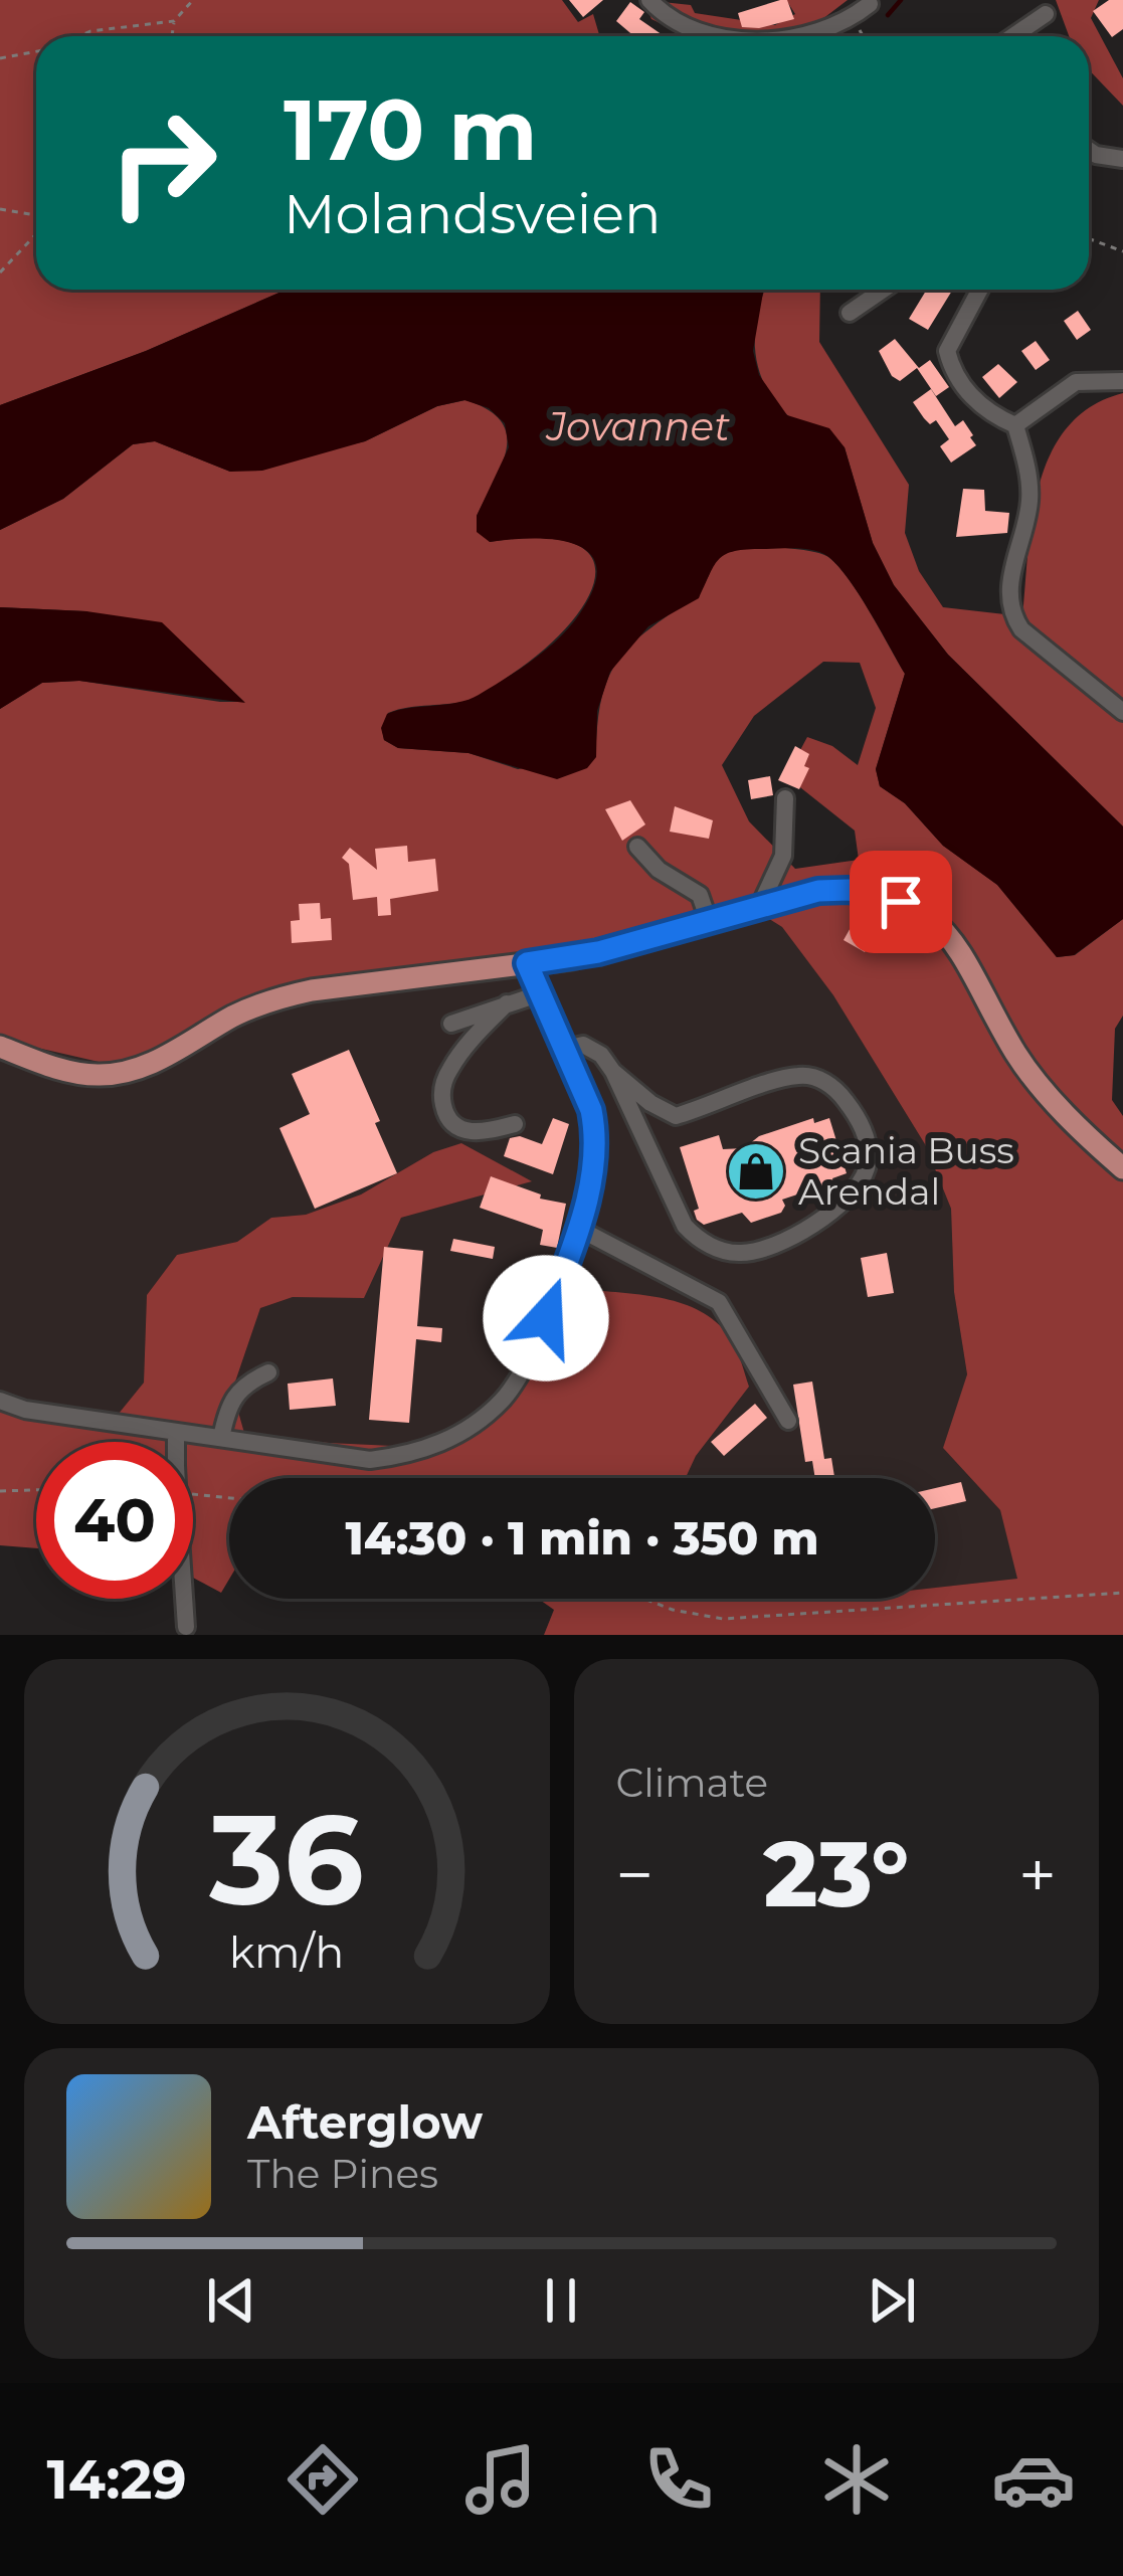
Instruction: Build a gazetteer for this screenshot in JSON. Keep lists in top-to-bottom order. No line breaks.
{"water":["Jovannet"],"places":{"shop":["Scania Buss Arendal"]},"page":{"turn":["170 m","Molandsveien"],"limit":"40","trip":"14:30 · 1 min · 350 m","tile":"Climate","heat":["−","23°","+"],"song":["Afterglow","The Pines"],"tabs":"14:29","gauge":["36","km/h"]}}
